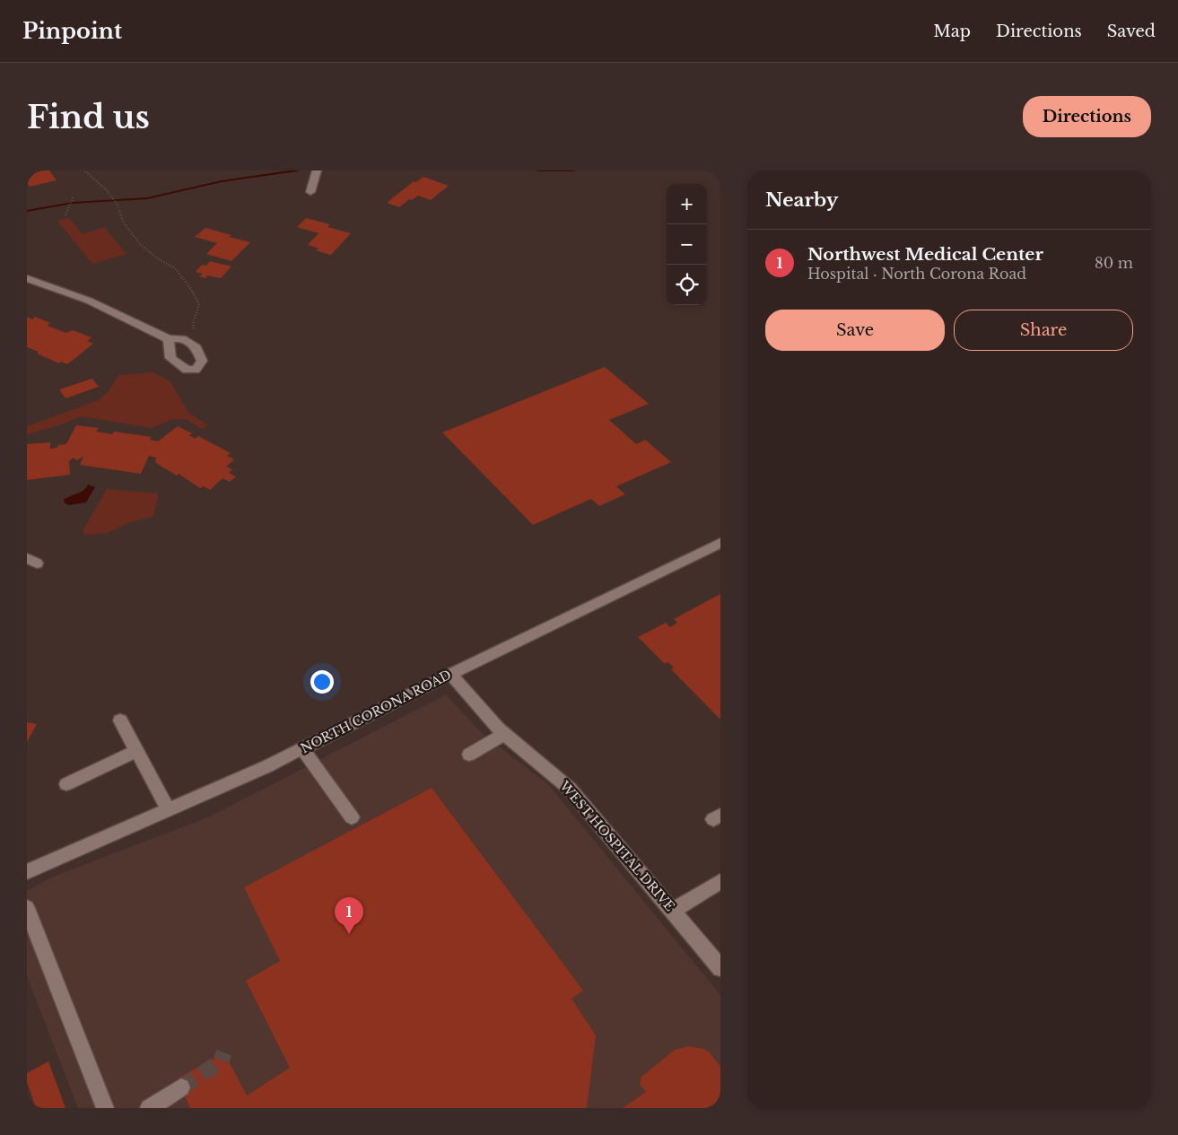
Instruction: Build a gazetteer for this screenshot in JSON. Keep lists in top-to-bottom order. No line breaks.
{"streets":{"street":["NORTH CORONA ROAD","WEST HOSPITAL DRIVE"]},"crossings":[["NORTH CORONA ROAD","WEST HOSPITAL DRIVE"]],"page":{"header":"Pinpoint","nav":["Map","Directions","Saved"],"buttons":["Directions",["Save","Share"]],"title":"Find us","heading":"Nearby","map_buttons":["+","−"],"list":[{"mark":"1","name":"Northwest Medical Center","note":"Hospital · North Corona Road","value":"80 m"}],"pins":"1"}}
